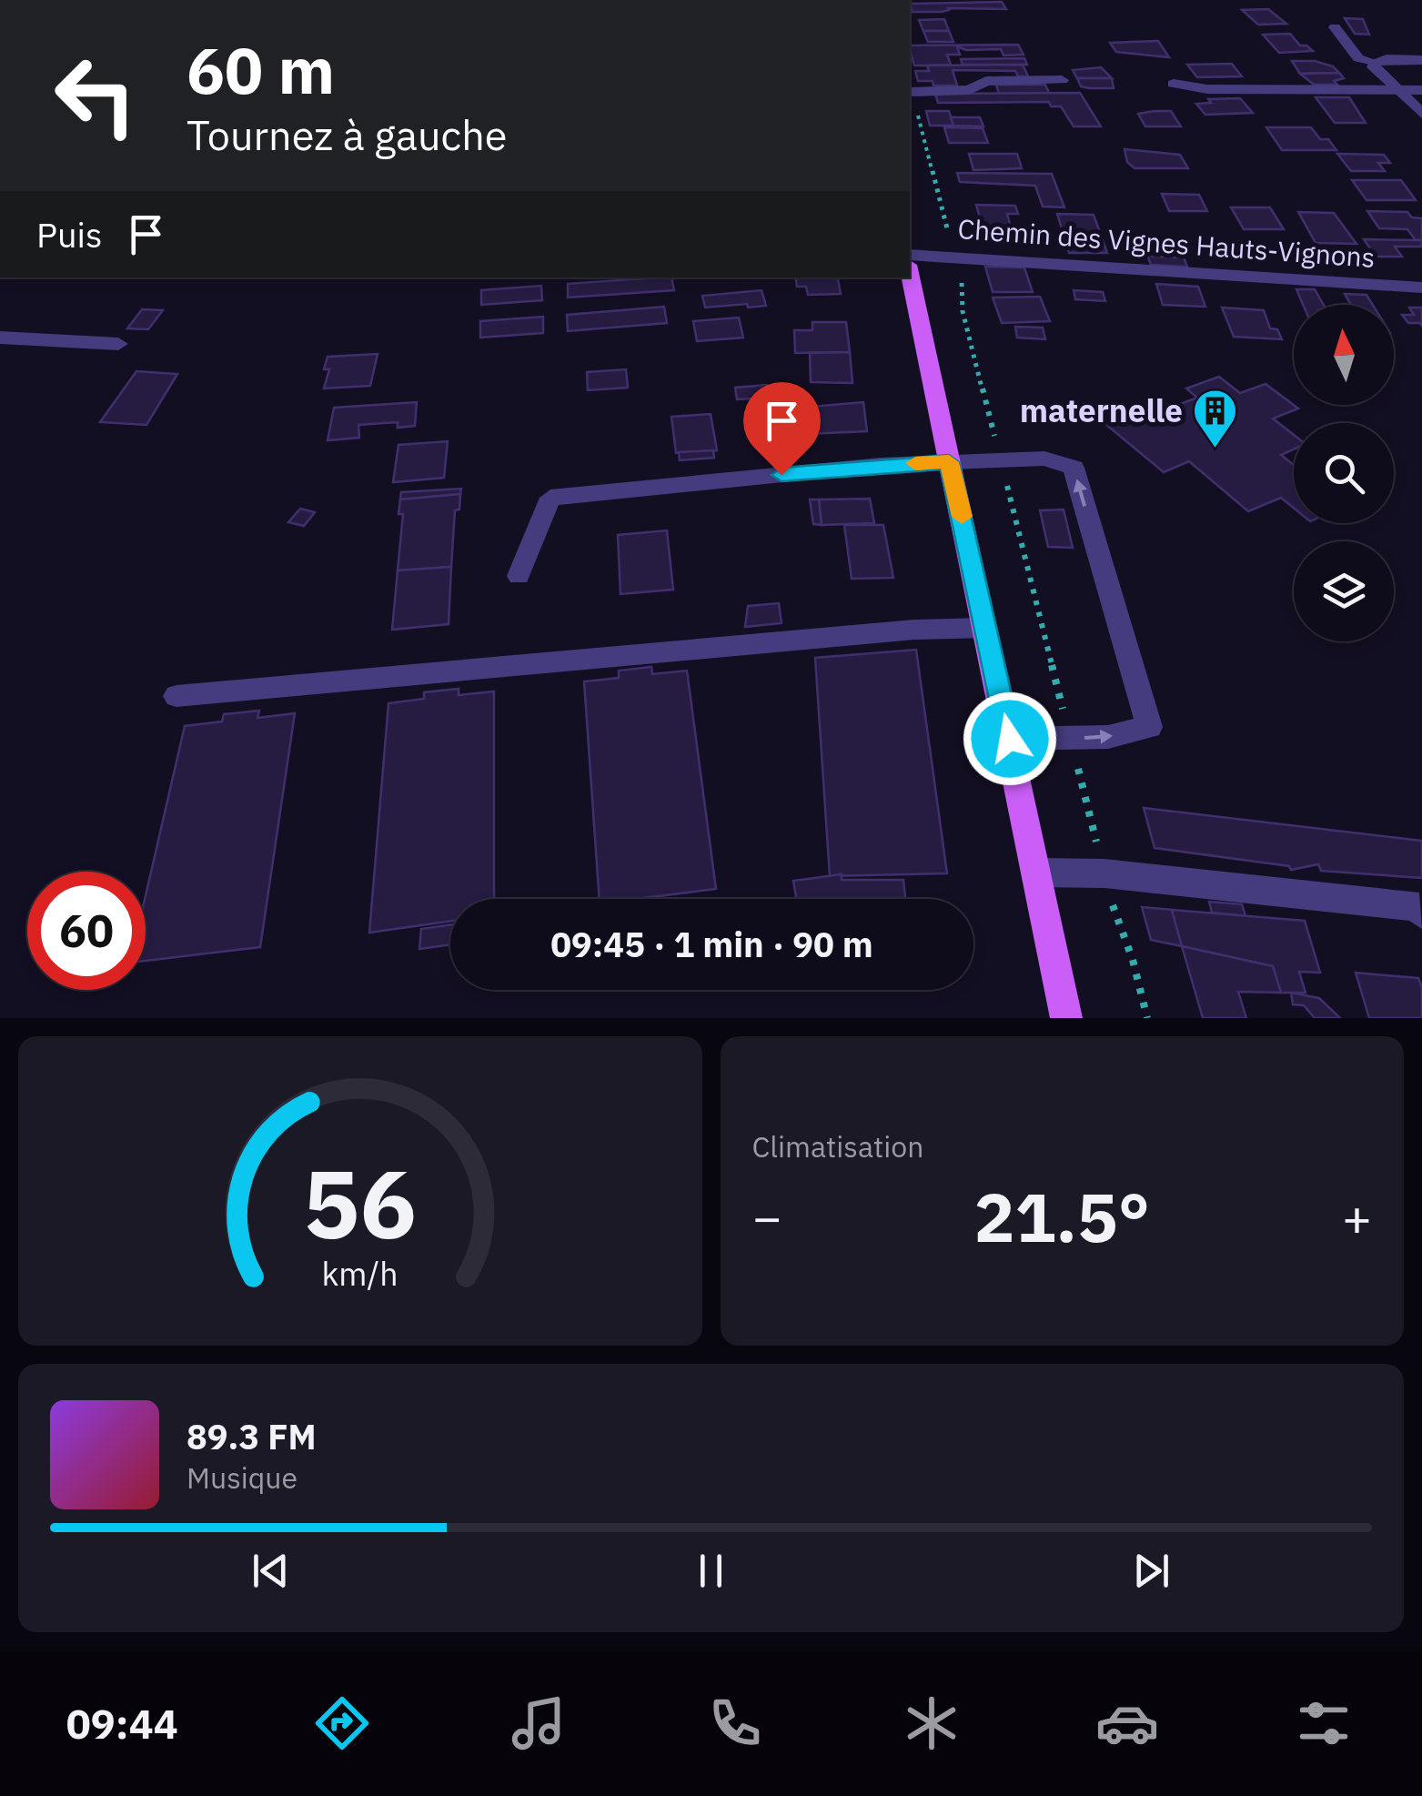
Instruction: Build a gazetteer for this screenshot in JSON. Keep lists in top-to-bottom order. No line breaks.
{"streets":{"street":["Chemin des Vignes Hauts-Vignons"]},"places":{"building":["maternelle"]},"north":"top","page":{"turn":["60 m","Tournez à gauche"],"then":"Puis","limit":"60","trip":"09:45 · 1 min · 90 m","tile":"Climatisation","heat":["−","21.5°","+"],"song":["89.3 FM","Musique"],"tabs":"09:44","gauge":["56","km/h"]}}
